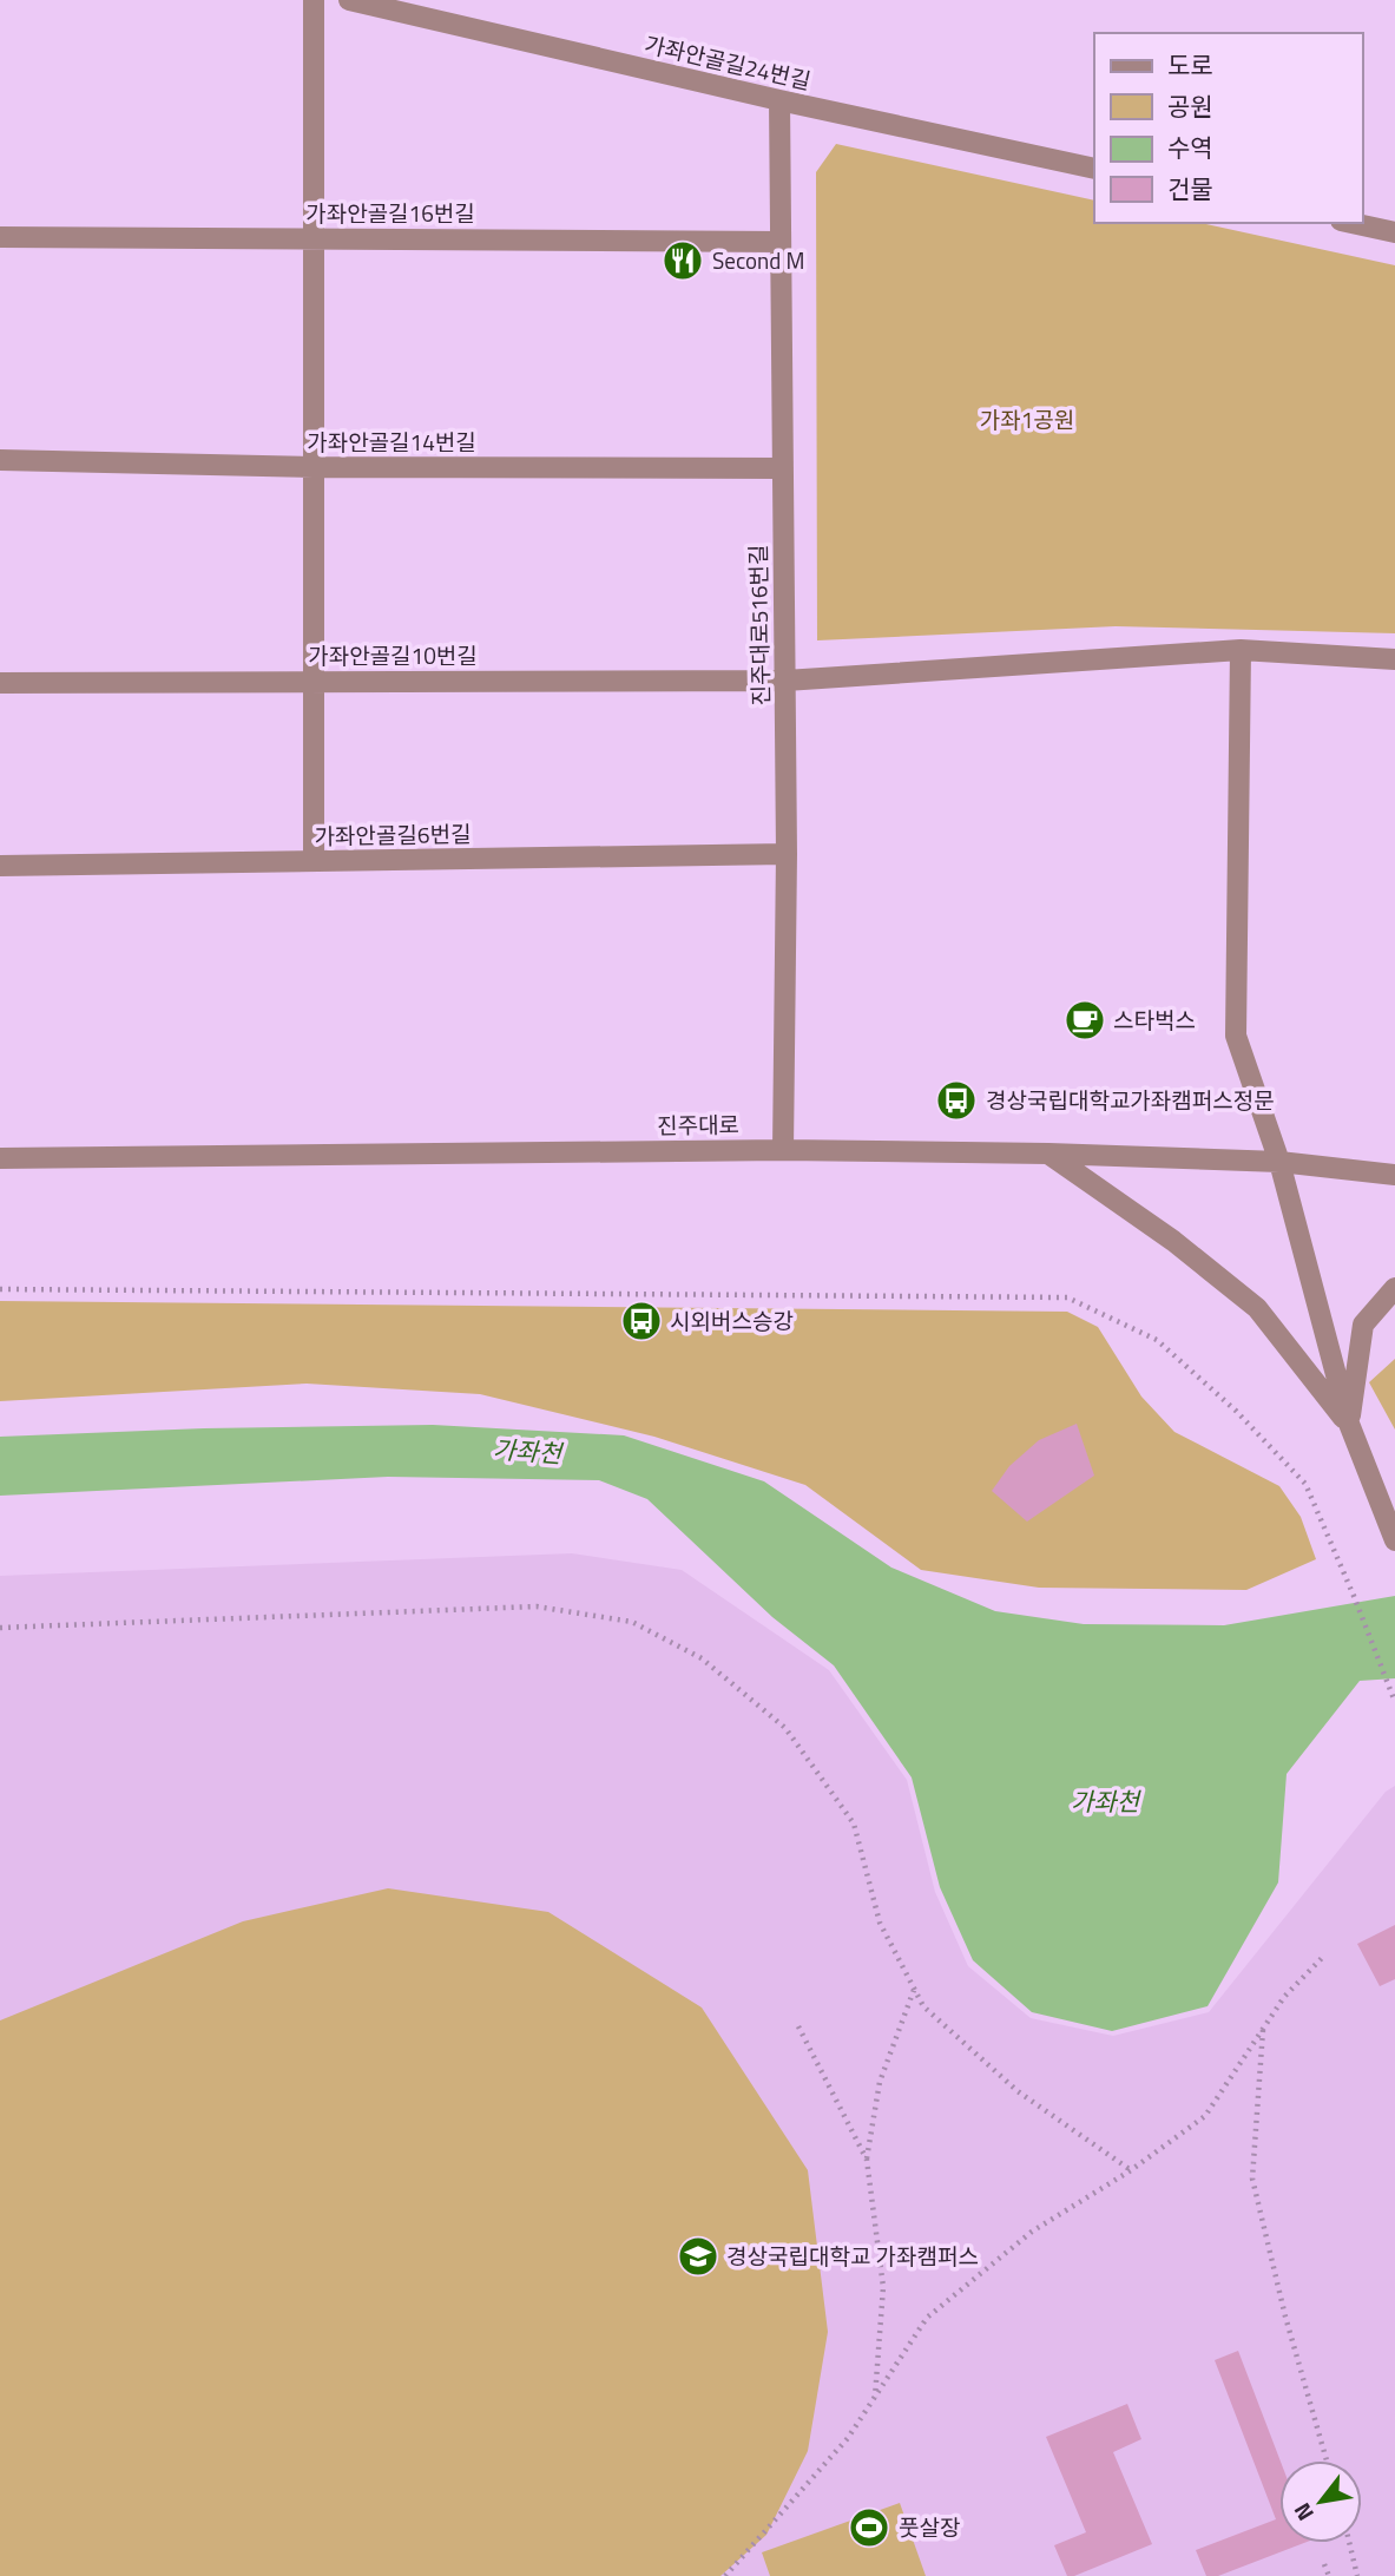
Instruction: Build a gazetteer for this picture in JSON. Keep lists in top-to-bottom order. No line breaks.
{"streets":{"street":["가좌안골길24번길","가좌안골길16번길","가좌안골길14번길","진주대로516번길","가좌안골길10번길","가좌안골길6번길","진주대로"]},"crossings":[["가좌안골길24번길","진주대로516번길"],["가좌안골길16번길","진주대로516번길"],["가좌안골길14번길","진주대로516번길"],["진주대로516번길","가좌안골길10번길"],["진주대로516번길","가좌안골길6번길"],["진주대로516번길","진주대로"]],"water":["가좌천"],"parks":["가좌1공원"],"places":{"restaurant":["Second M"],"cafe":["스타벅스"],"bus stop":["경상국립대학교가좌캠퍼스정문","시외버스승강"],"school or university":["경상국립대학교 가좌캠퍼스"],"sports":["풋살장"]},"legend":["도로","공원","수역","건물"],"north":"bottom left"}
